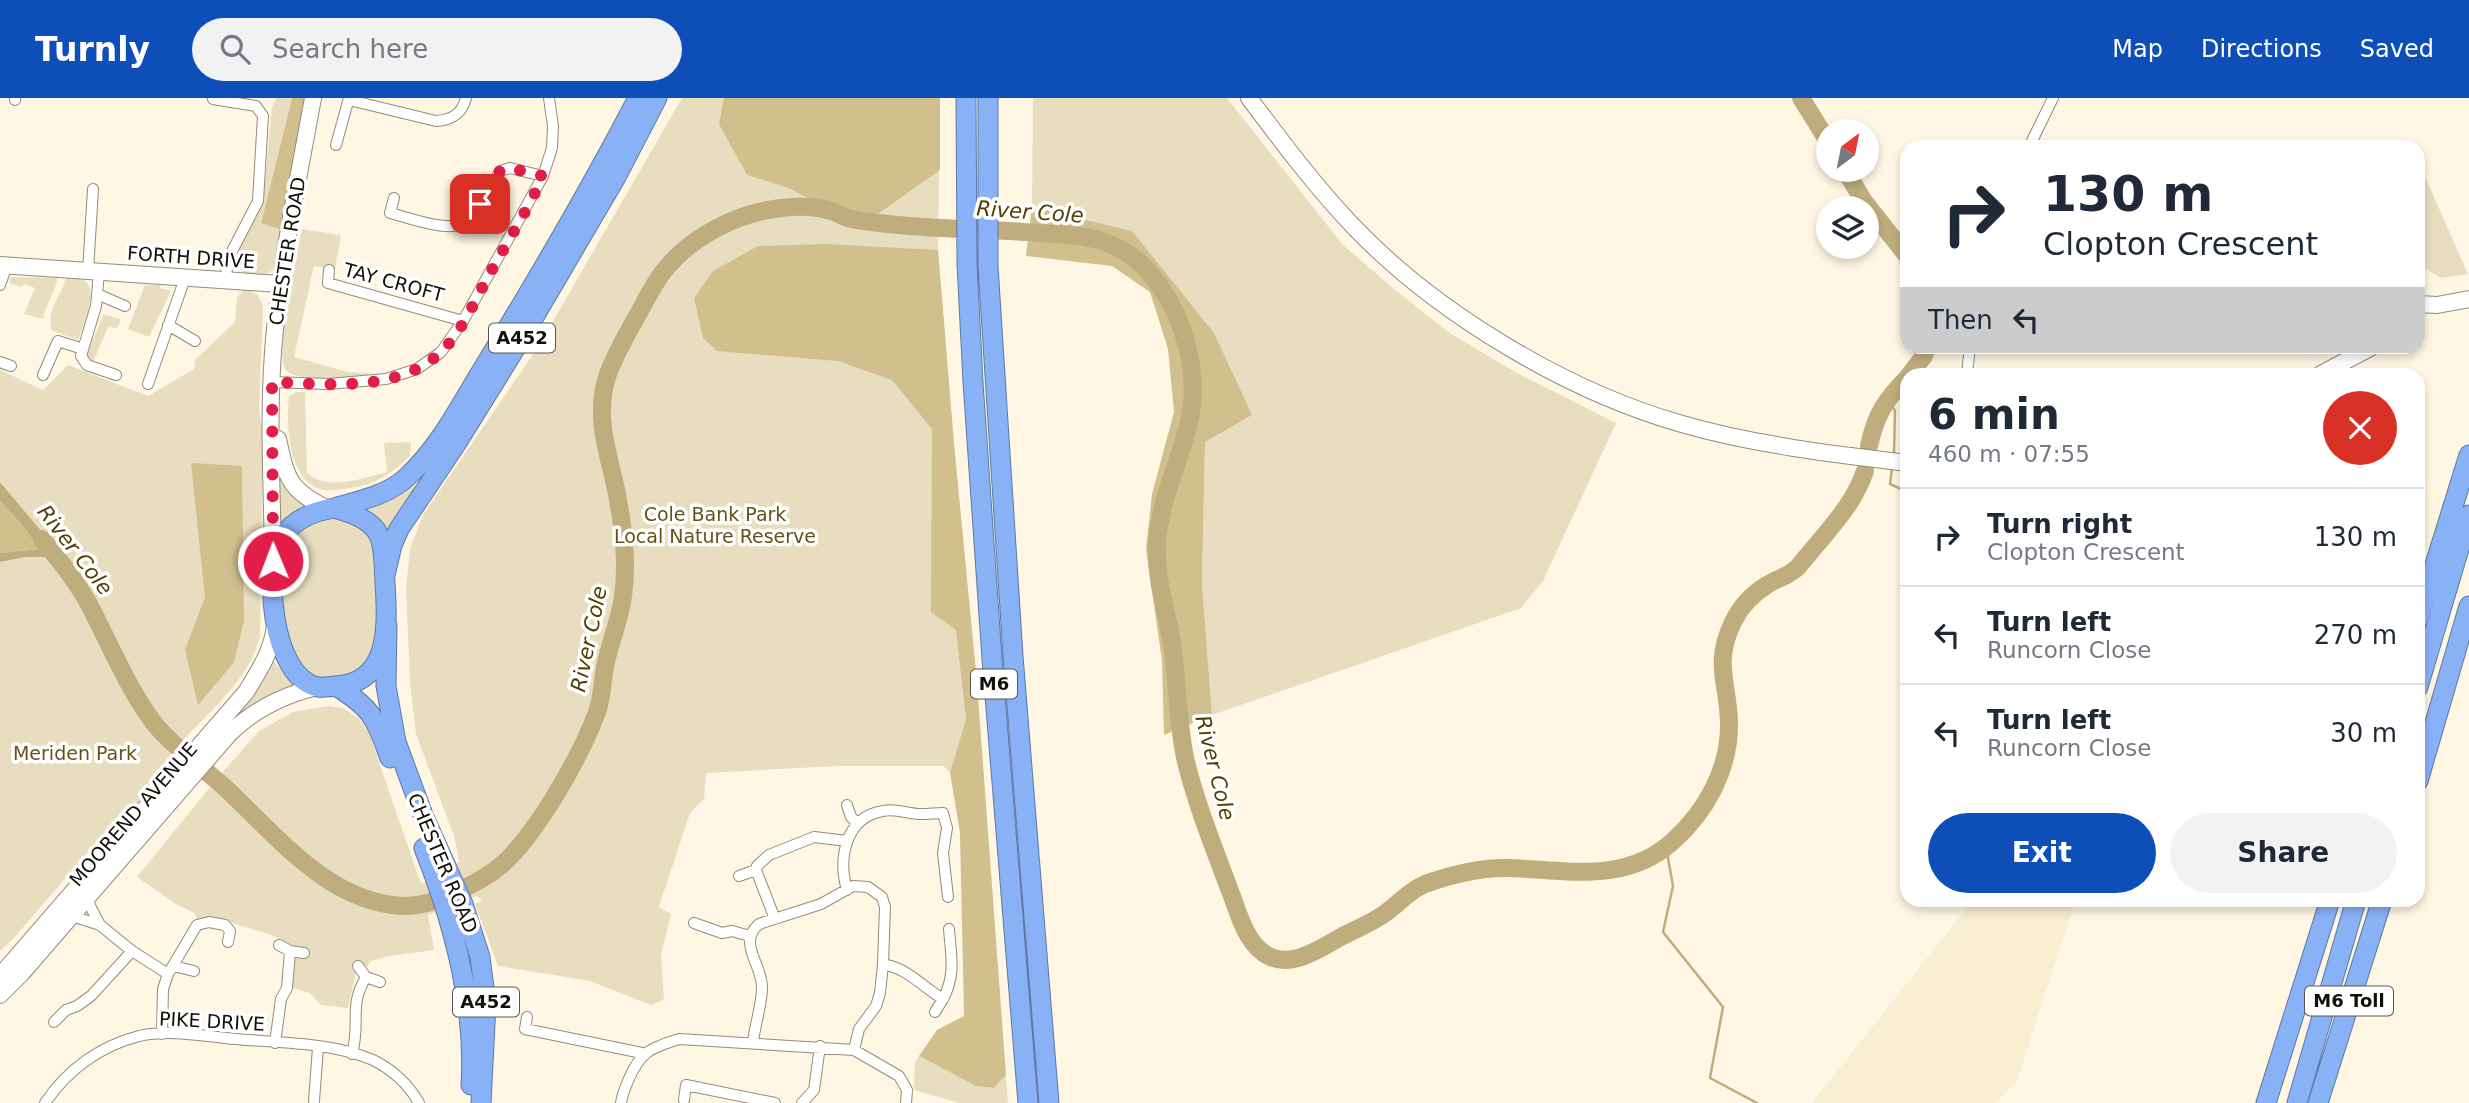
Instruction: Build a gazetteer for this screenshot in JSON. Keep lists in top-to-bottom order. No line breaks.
{"streets":{"highway":["CHESTER ROAD","A452","M6","M6 Toll"],"main road":["FORTH DRIVE","MOOREND AVENUE"],"street":["TAY CROFT","PIKE DRIVE"]},"crossings":[["CHESTER ROAD","FORTH DRIVE"],["CHESTER ROAD","A452"],["CHESTER ROAD","MOOREND AVENUE"],["A452","MOOREND AVENUE"]],"water":["River Cole"],"parks":["Cole Bank Park Local Nature Reserve","Meriden Park"],"north":"top right","page":{"header":"Turnly","search":"Search here","nav":["Map","Directions","Saved"],"turn":["130 m","Clopton Crescent"],"then":"Then","heading":["6 min","460 m · 07:55"],"list":[{"name":"Turn right","note":"Clopton Crescent","value":"130 m"},{"name":"Turn left","note":"Runcorn Close","value":"270 m"},{"name":"Turn left","note":"Runcorn Close","value":"30 m"}],"buttons":["Exit","Share"]}}
